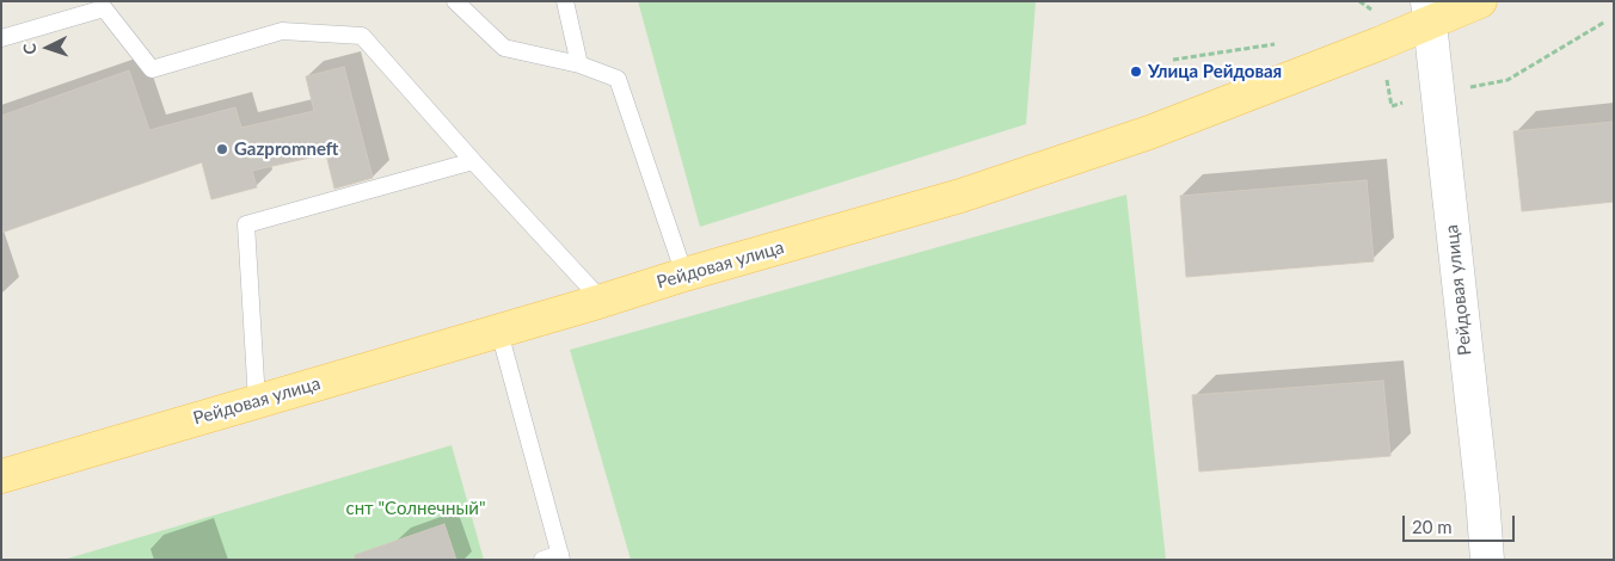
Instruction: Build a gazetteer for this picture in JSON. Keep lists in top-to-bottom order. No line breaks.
{"streets":{"main road":["Рейдовая улица"]},"parks":["снт \"Солнечный\""],"places":["Улица Рейдовая","Gazpromneft"],"scale_bar":"20 m","north":"left"}
